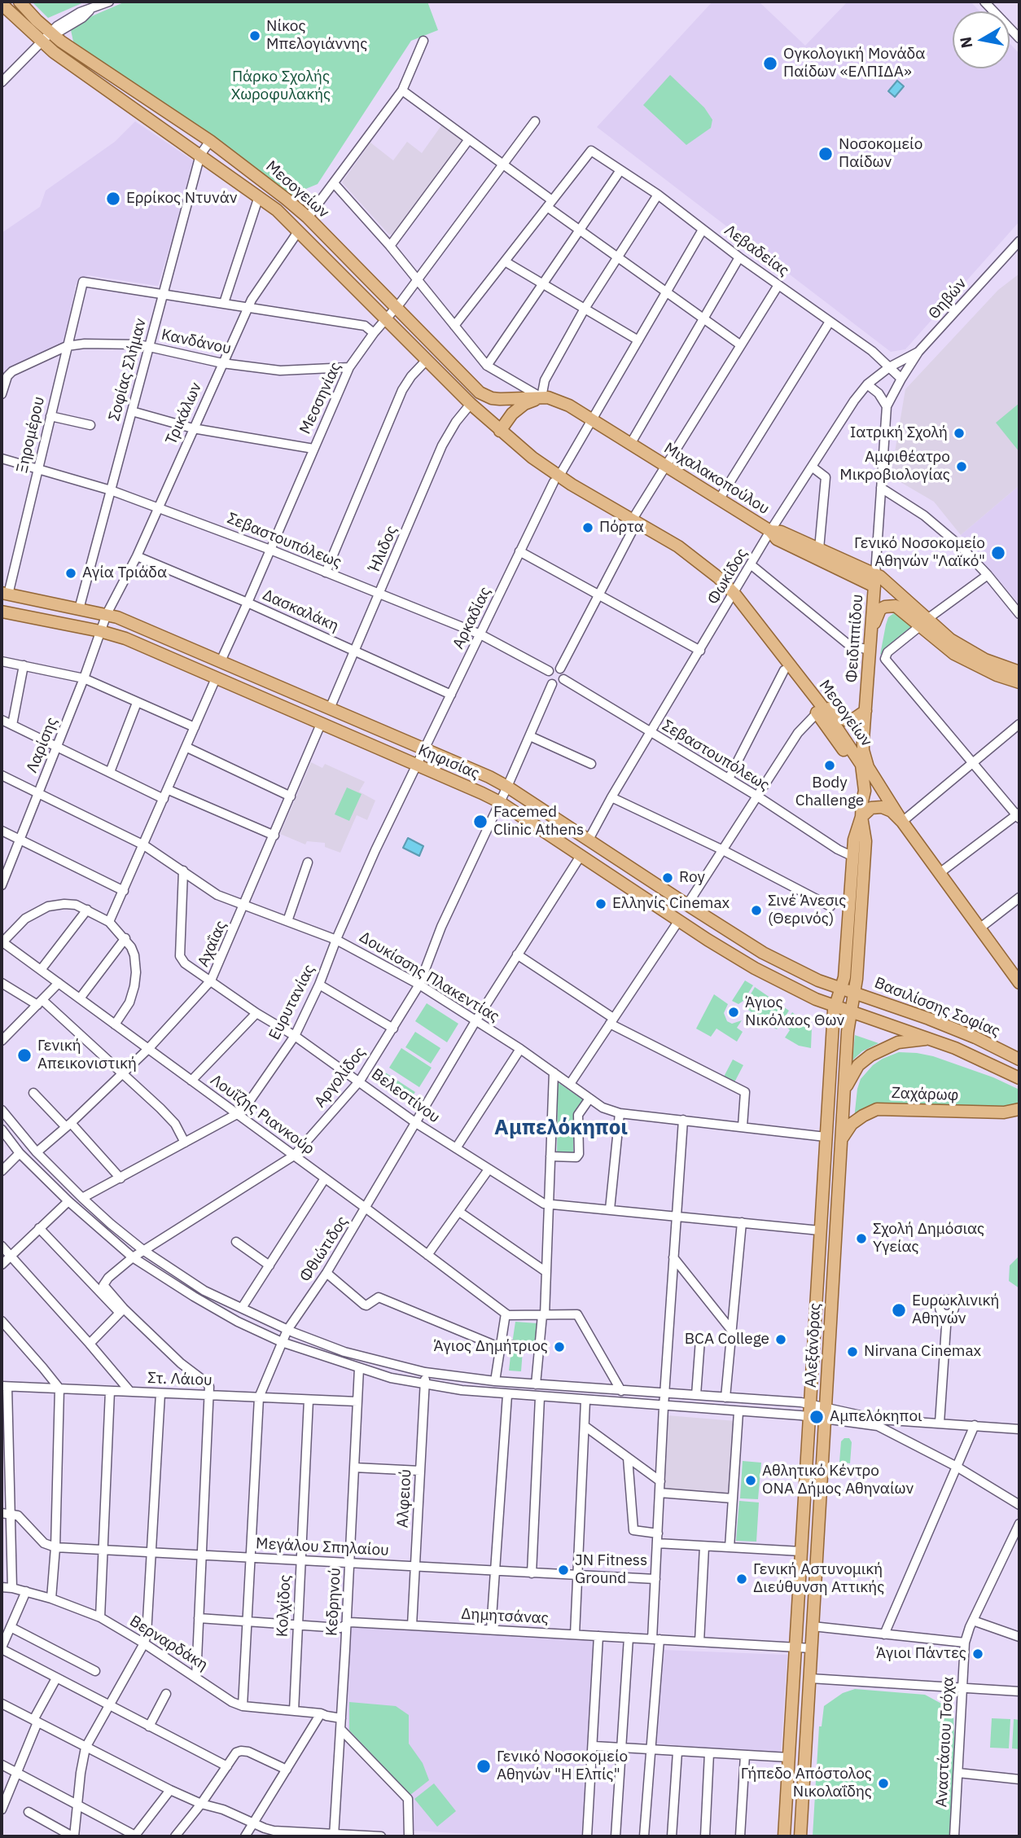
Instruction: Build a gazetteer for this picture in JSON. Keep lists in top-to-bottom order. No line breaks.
{"streets":{"main road":["Μεσογείων","Μιχαλακοπούλου","Φειδιππίδου","Κηφισίας","Βασιλίσσης Σοφίας","Ζαχάρωφ","Αλεξάνδρας"],"street":["Λεβαδείας","Θηβών","Κανδάνου","Σοφίας Σλήμαν","Μεσσηνίας","Τρικάλων","Ξηρομέρου","Σεβαστουπόλεως","Ήλιδος","Φωκίδος","Δασκαλάκη","Αρκαδίας","Λαρίσης","Αχαΐας","Δουκίσσης Πλακεντίας","Ευρυτανίας","Αργολίδος","Βελεστίνου","Λουΐζης Ριανκούρ","Φθιώτιδος","Στ. Λάιου","Αλφειού","Μεγάλου Σπηλαίου","Κεδρηνού","Κολχίδος","Δημητσάνας","Βερναρδάκη","Αναστάσιου Τσόχα"]},"crossings":[["Μεσογείων","Σοφίας Σλήμαν"],["Μεσογείων","Μεσσηνίας"],["Μεσογείων","Τρικάλων"],["Μεσογείων","Μιχαλακοπούλου"],["Μεσογείων","Ήλιδος"],["Μεσογείων","Φωκίδος"],["Μεσογείων","Αρκαδίας"],["Μεσογείων","Φειδιππίδου"],["Λεβαδείας","Θηβών"],["Λεβαδείας","Φωκίδος"],["Λεβαδείας","Φειδιππίδου"],["Θηβών","Φωκίδος"],["Θηβών","Φειδιππίδου"],["Κανδάνου","Σοφίας Σλήμαν"],["Κανδάνου","Μεσσηνίας"],["Κανδάνου","Τρικάλων"],["Κανδάνου","Ξηρομέρου"],["Σοφίας Σλήμαν","Ξηρομέρου"],["Σοφίας Σλήμαν","Σεβαστουπόλεως"],["Σοφίας Σλήμαν","Κηφισίας"],["Μεσσηνίας","Σεβαστουπόλεως"],["Μεσσηνίας","Δασκαλάκη"],["Μεσσηνίας","Κηφισίας"],["Τρικάλων","Σεβαστουπόλεως"],["Τρικάλων","Δασκαλάκη"],["Τρικάλων","Λαρίσης"],["Τρικάλων","Κηφισίας"],["Ξηρομέρου","Σεβαστουπόλεως"],["Ξηρομέρου","Κηφισίας"],["Μιχαλακοπούλου","Φωκίδος"],["Μιχαλακοπούλου","Φειδιππίδου"],["Σεβαστουπόλεως","Ήλιδος"],["Σεβαστουπόλεως","Φωκίδος"],["Σεβαστουπόλεως","Αρκαδίας"],["Σεβαστουπόλεως","Αργολίδος"],["Ήλιδος","Δασκαλάκη"],["Ήλιδος","Κηφισίας"],["Φωκίδος","Κηφισίας"],["Δασκαλάκη","Αρκαδίας"],["Αρκαδίας","Κηφισίας"],["Αρκαδίας","Ευρυτανίας"],["Λαρίσης","Κηφισίας"],["Λαρίσης","Δουκίσσης Πλακεντίας"],["Κηφισίας","Αχαΐας"],["Κηφισίας","Ευρυτανίας"],["Κηφισίας","Βασιλίσσης Σοφίας"],["Κηφισίας","Αργολίδος"],["Κηφισίας","Φθιώτιδος"],["Κηφισίας","Αλεξάνδρας"],["Αχαΐας","Δουκίσσης Πλακεντίας"],["Αχαΐας","Βελεστίνου"],["Αχαΐας","Λουΐζης Ριανκούρ"],["Δουκίσσης Πλακεντίας","Ευρυτανίας"],["Δουκίσσης Πλακεντίας","Αργολίδος"],["Δουκίσσης Πλακεντίας","Βελεστίνου"],["Δουκίσσης Πλακεντίας","Φθιώτιδος"],["Δουκίσσης Πλακεντίας","Αλεξάνδρας"],["Ευρυτανίας","Βελεστίνου"],["Ευρυτανίας","Λουΐζης Ριανκούρ"],["Βασιλίσσης Σοφίας","Αλεξάνδρας"],["Αργολίδος","Βελεστίνου"],["Αργολίδος","Λουΐζης Ριανκούρ"],["Ζαχάρωφ","Αλεξάνδρας"],["Βελεστίνου","Φθιώτιδος"],["Λουΐζης Ριανκούρ","Φθιώτιδος"],["Φθιώτιδος","Στ. Λάιου"],["Φθιώτιδος","Μεγάλου Σπηλαίου"],["Φθιώτιδος","Δημητσάνας"],["Φθιώτιδος","Βερναρδάκη"],["Αλεξάνδρας","Δημητσάνας"],["Στ. Λάιου","Κεδρηνού"],["Στ. Λάιου","Κολχίδος"],["Αλφειού","Μεγάλου Σπηλαίου"],["Αλφειού","Δημητσάνας"],["Μεγάλου Σπηλαίου","Κεδρηνού"],["Μεγάλου Σπηλαίου","Κολχίδος"],["Κεδρηνού","Δημητσάνας"],["Κεδρηνού","Βερναρδάκη"],["Κολχίδος","Δημητσάνας"],["Κολχίδος","Βερναρδάκη"]],"districts":["Αμπελόκηποι"],"parks":["Πάρκο Σχολής Χωροφυλακής"],"places":["Νίκος Μπελογιάννης","Ογκολογική Μονάδα Παίδων «ΕΛΠΙΔΑ»","Νοσοκομείο Παίδων","Ερρίκος Ντυνάν","Ιατρική Σχολή","Αμφιθέατρο Μικροβιολογίας","Πόρτα","Γενικό Νοσοκομείο Αθηνών \"Λαϊκό\"","Αγία Τριάδα","Body Challenge","Facemed Clinic Athens","Roy","Ελληνίς Cinemax","Σινέ Άνεσις (Θερινός)","Άγιος Νικόλαος Θων","Γενική Απεικονιστική","Σχολή Δημόσιας Υγείας","Ευρωκλινική Αθηνών","BCA College","Άγιος Δημήτριος","Nirvana Cinemax","Αμπελόκηποι","Αθλητικό Κέντρο ΟΝΑ Δήμος Αθηναίων","JN Fitness Ground","Γενική Αστυνομική Διεύθυνση Αττικής","Άγιοι Πάντες","Γενικό Νοσοκομείο Αθηνών \"Η Ελπίς\"","Γήπεδο Απόστολος Νικολαΐδης"],"north":"left"}
